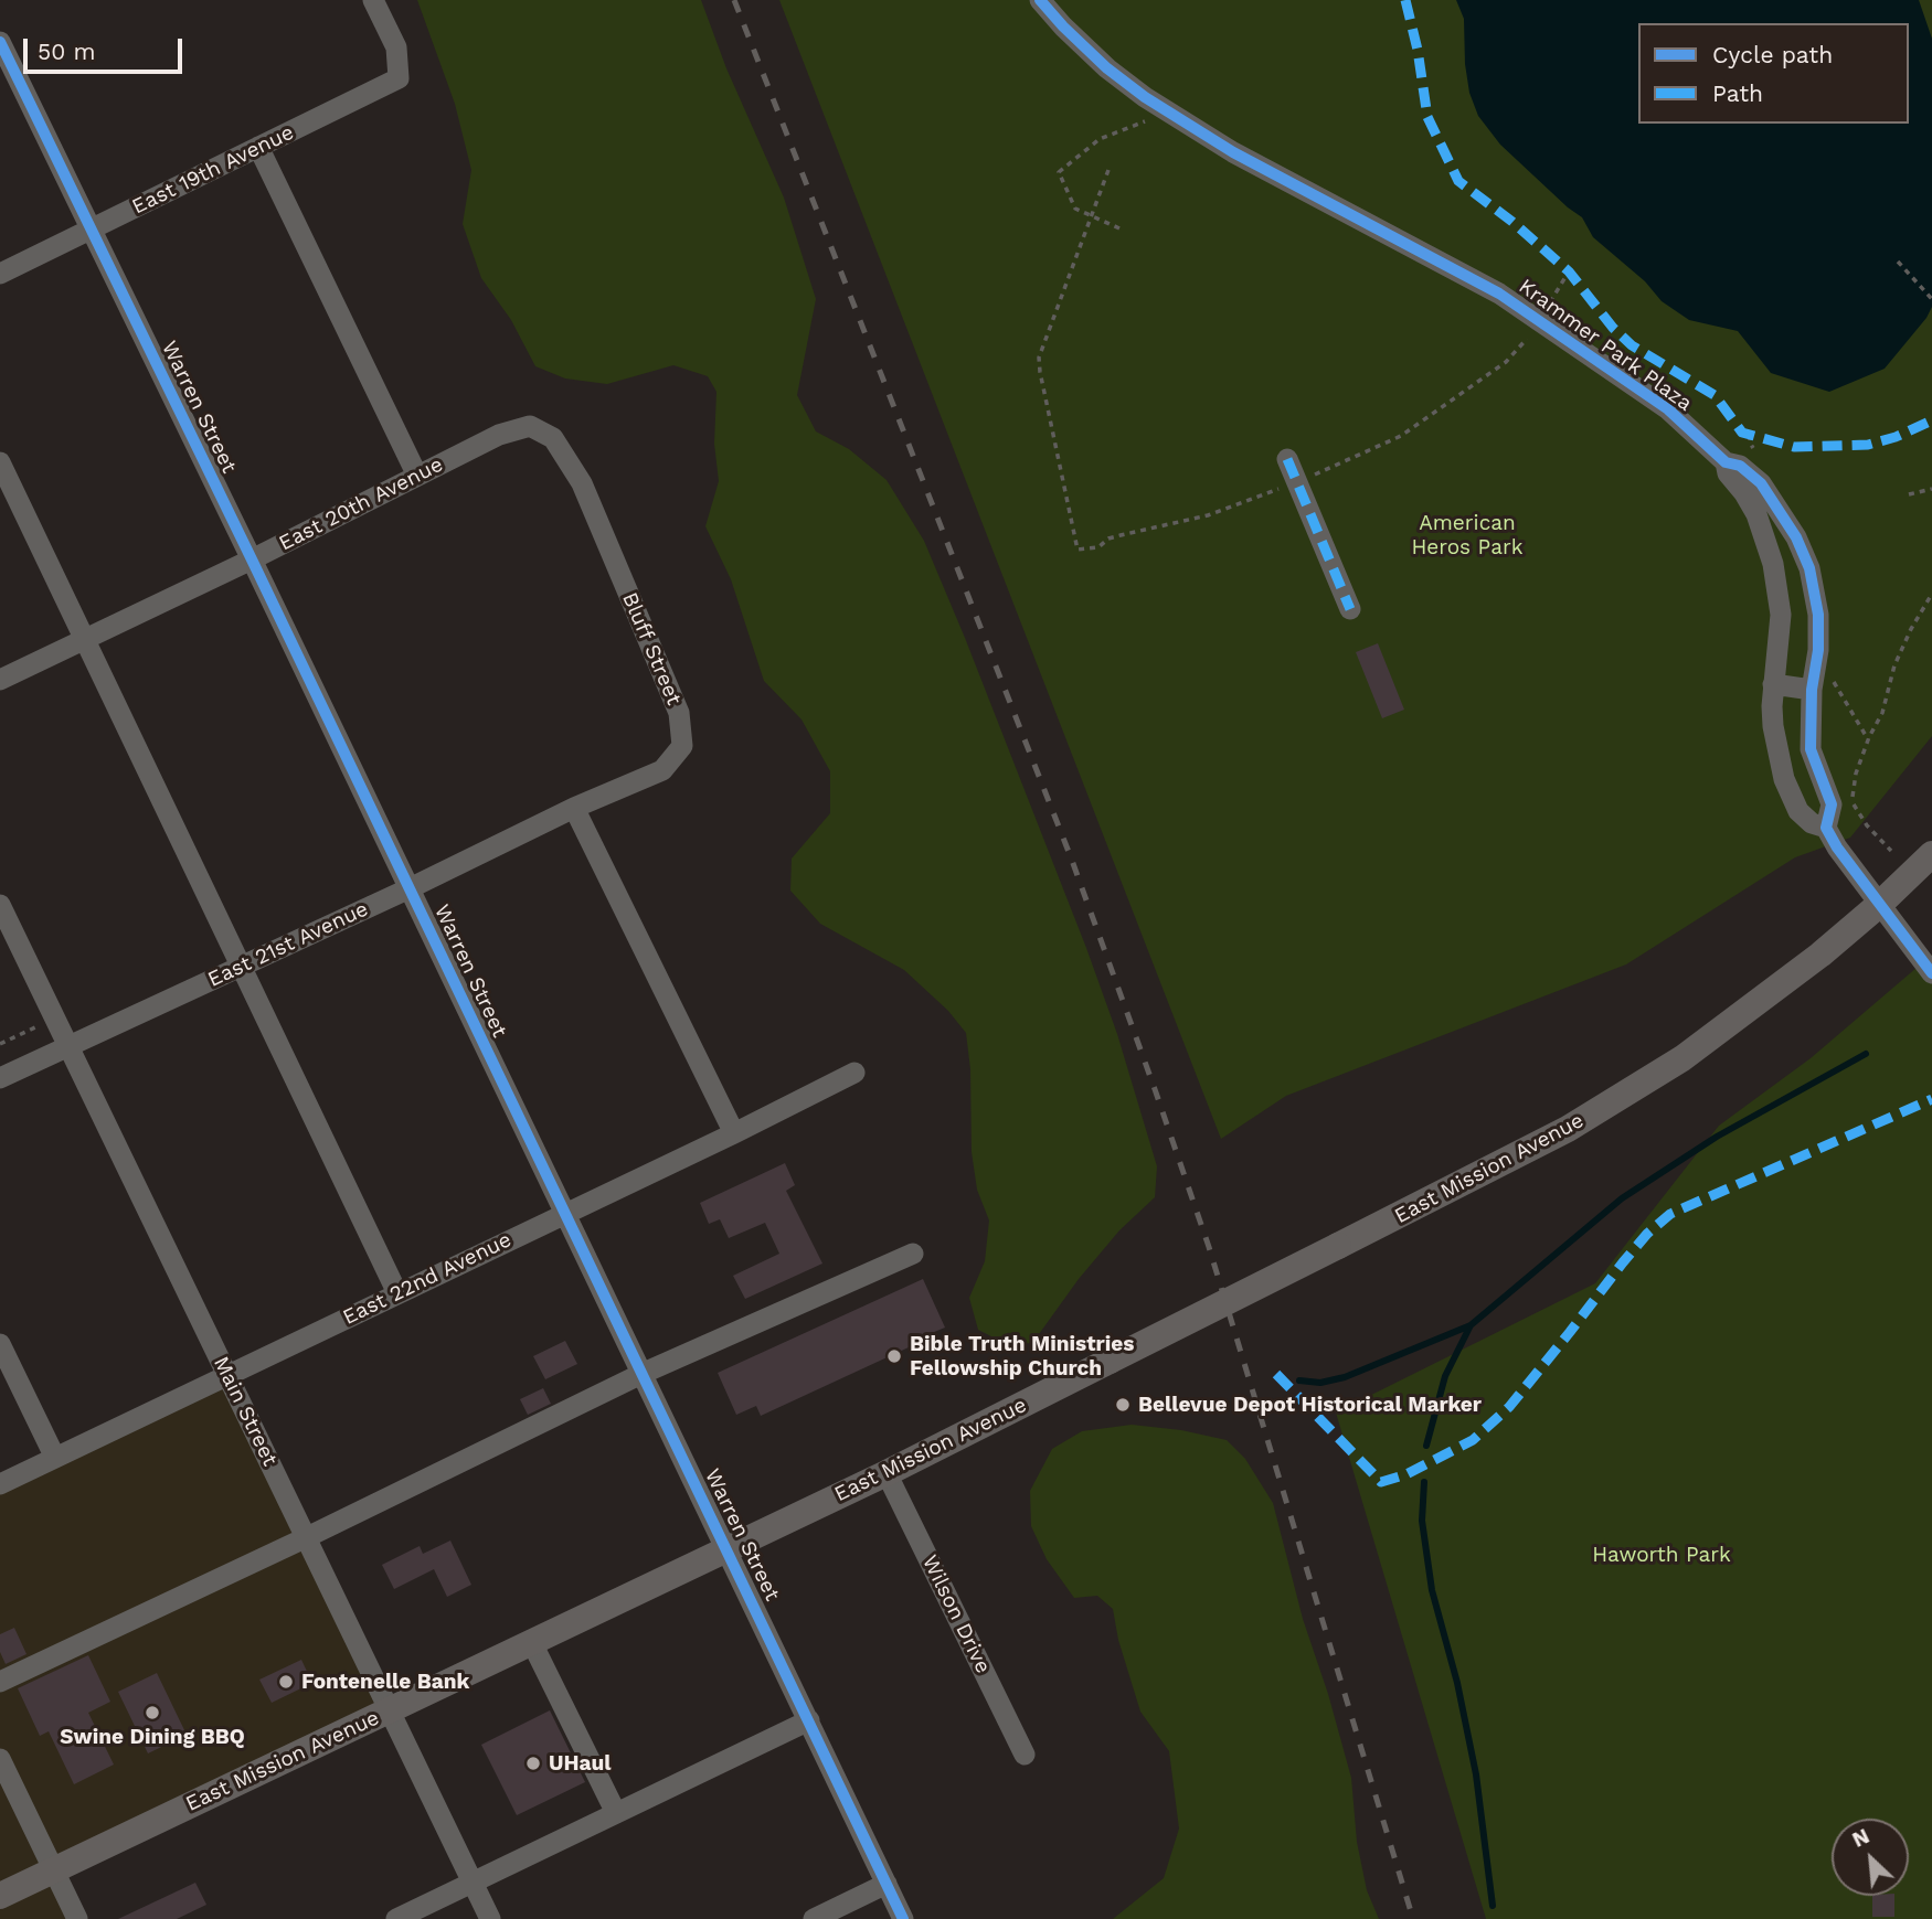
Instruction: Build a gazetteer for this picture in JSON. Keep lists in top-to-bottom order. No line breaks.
{"streets":{"main road":["East Mission Avenue"],"street":["East 19th Avenue","Krammer Park Plaza","Warren Street","East 20th Avenue","Bluff Street","East 21st Avenue","East 22nd Avenue","Main Street","Wilson Drive"]},"crossings":[["East 19th Avenue","Warren Street"],["Krammer Park Plaza","East Mission Avenue"],["Warren Street","East 20th Avenue"],["Warren Street","East 21st Avenue"],["Warren Street","East Mission Avenue"],["Warren Street","East 22nd Avenue"],["East 20th Avenue","Bluff Street"],["Bluff Street","East 21st Avenue"],["East 21st Avenue","Main Street"],["East Mission Avenue","Main Street"],["East Mission Avenue","Wilson Drive"],["East 22nd Avenue","Main Street"]],"parks":["American Heros Park","Haworth Park"],"places":["Bible Truth Ministries Fellowship Church","Bellevue Depot Historical Marker","Fontenelle Bank","Swine Dining BBQ","UHaul"],"legend":["Cycle path","Path"],"scale_bar":"50 m","north":"top left"}
